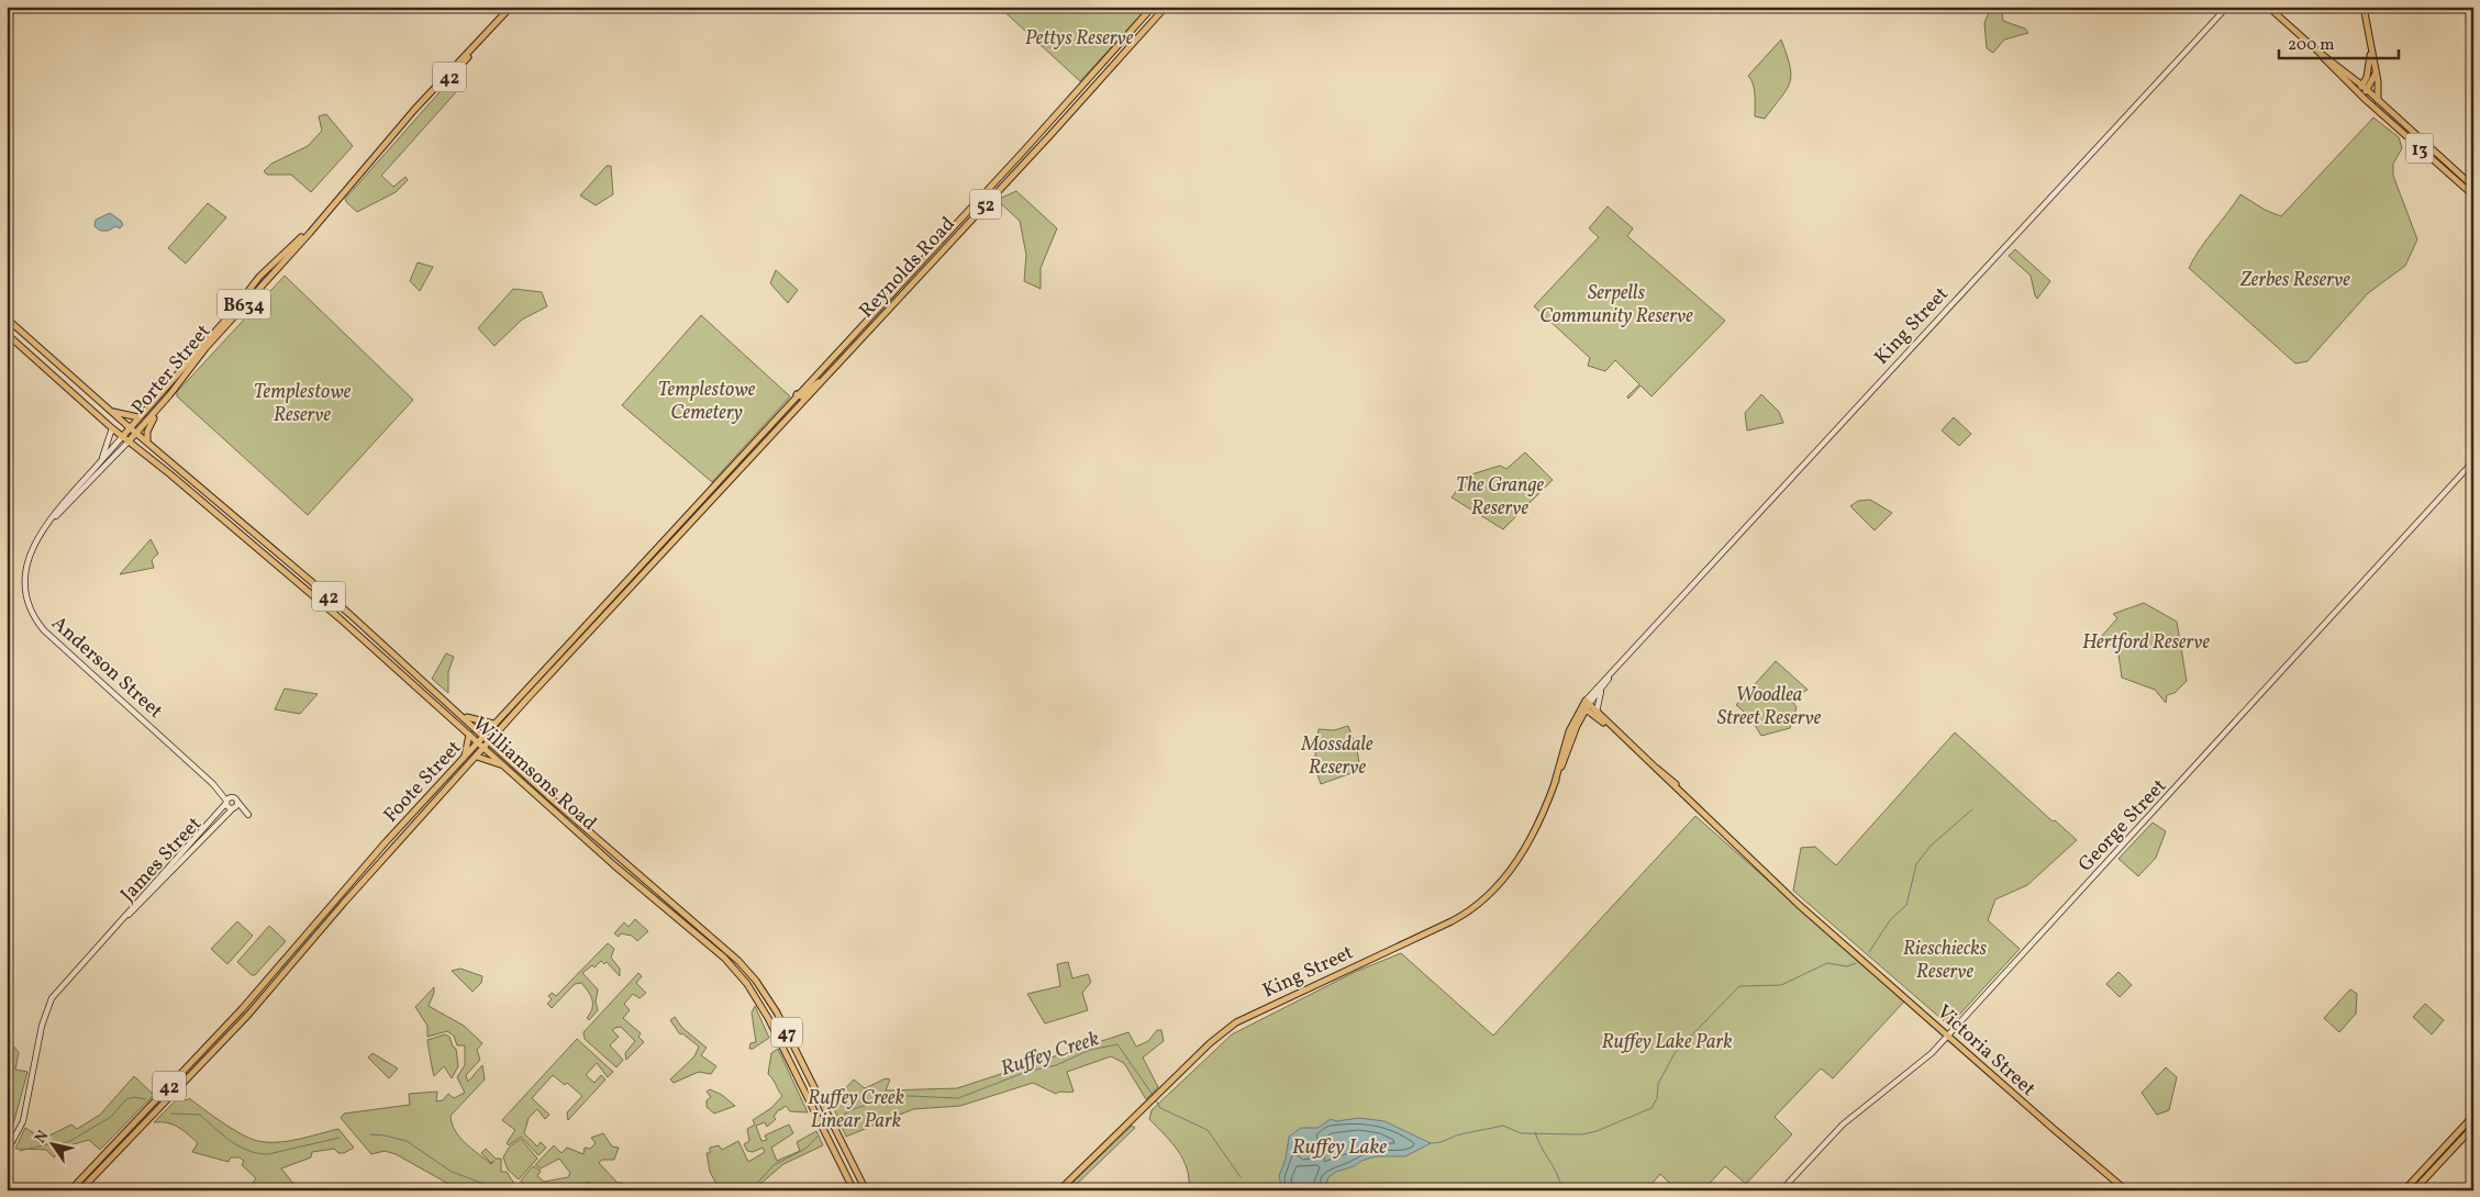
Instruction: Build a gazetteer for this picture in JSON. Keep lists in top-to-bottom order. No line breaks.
{"streets":{"main road":["42","13","52","Reynolds Road","B634","King Street","Porter Street","Anderson Street","Williamsons Road","Foote Street","George Street","James Street","47","Victoria Street"]},"crossings":[["Reynolds Road","Foote Street"],["King Street","Victoria Street"],["Porter Street","Anderson Street"],["Porter Street","Williamsons Road"],["Anderson Street","James Street"],["Williamsons Road","Foote Street"],["George Street","Victoria Street"]],"water":["Ruffey Creek","Ruffey Lake"],"parks":["Pettys Reserve","Zerbes Reserve","Serpells Community Reserve","Templestowe Cemetery","Templestowe Reserve","The Grange Reserve","Hertford Reserve","Woodlea Street Reserve","Mossdale Reserve","Rieschiecks Reserve","Ruffey Lake Park","Ruffey Creek Linear Park"],"scale_bar":"200 m","north":"top left"}
